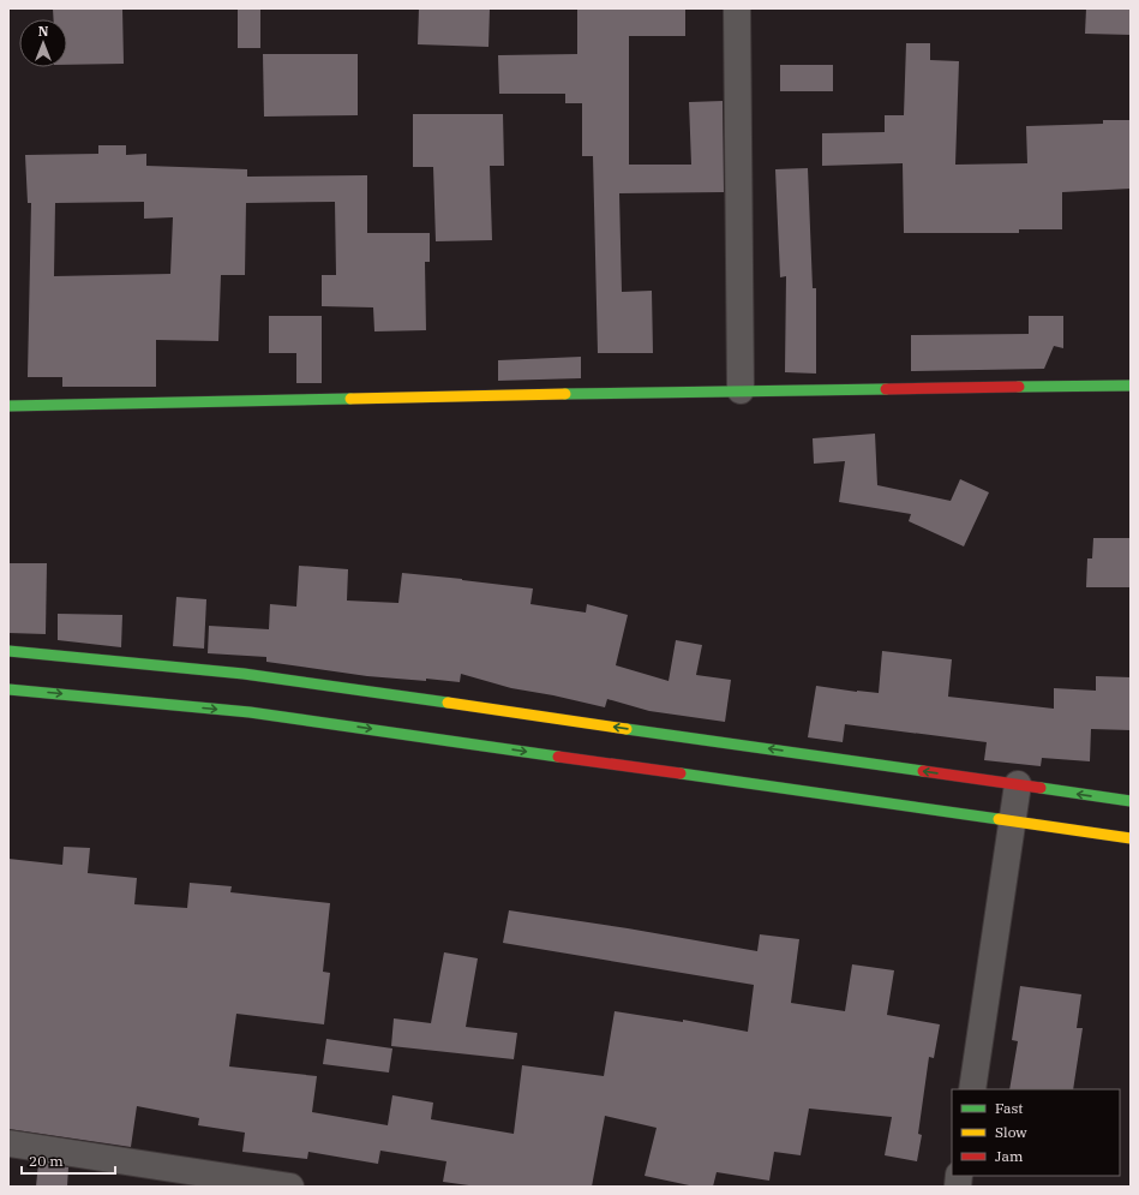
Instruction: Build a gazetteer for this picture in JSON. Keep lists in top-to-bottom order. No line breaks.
{"legend":["Fast","Slow","Jam"],"scale_bar":"20 m","north":"top"}
